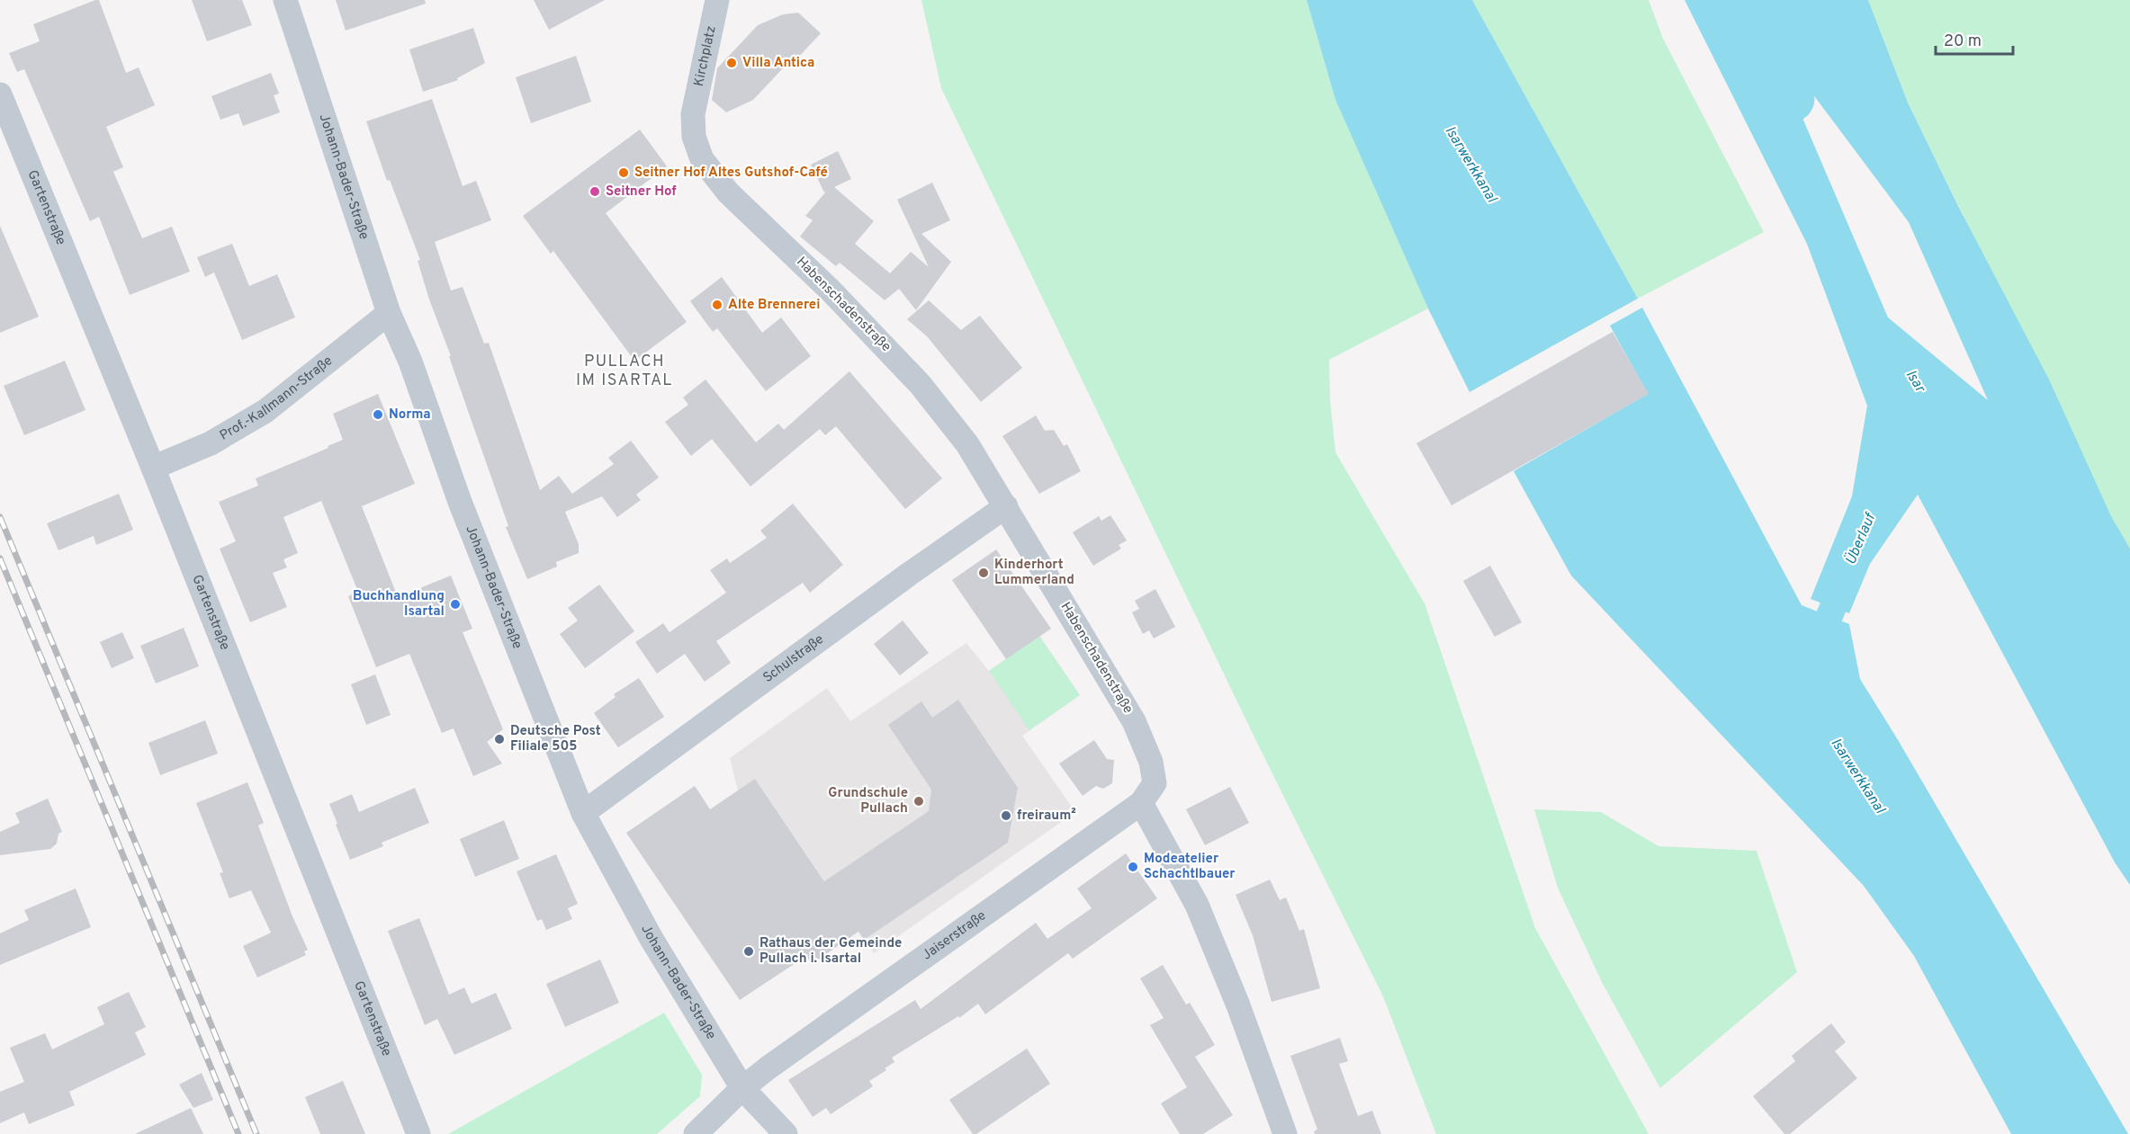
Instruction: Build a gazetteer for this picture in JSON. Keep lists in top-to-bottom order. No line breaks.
{"streets":{"street":["Kirchplatz","Johann-Bader-Straße","Gartenstraße","Habenschadenstraße","Prof.-Kallmann-Straße","Schulstraße","Jaiserstraße"]},"crossings":[["Kirchplatz","Habenschadenstraße"],["Johann-Bader-Straße","Prof.-Kallmann-Straße"],["Johann-Bader-Straße","Schulstraße"],["Johann-Bader-Straße","Jaiserstraße"],["Gartenstraße","Prof.-Kallmann-Straße"],["Habenschadenstraße","Schulstraße"],["Habenschadenstraße","Jaiserstraße"]],"districts":["PULLACH IM ISARTAL"],"water":["Isarwerkkanal","Isar","Überlauf"],"places":["Villa Antica","Seitner Hof Altes Gutshof-Café","Seitner Hof","Alte Brennerei","Norma","Kinderhort Lummerland","Buchhandlung Isartal","Deutsche Post Filiale 505","Grundschule Pullach","freiraum²","Modeatelier Schachtlbauer","Rathaus der Gemeinde Pullach i. Isartal"],"scale_bar":"20 m"}
